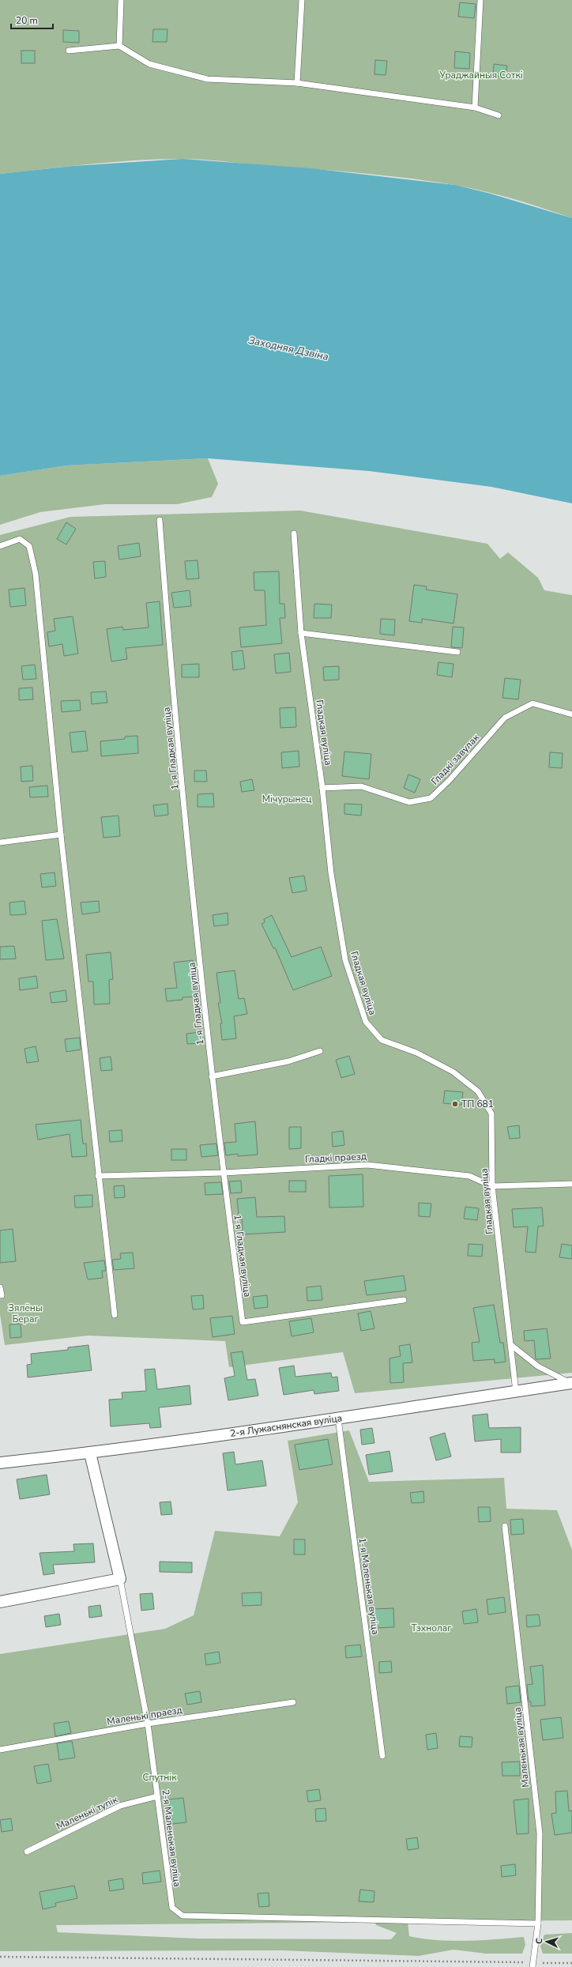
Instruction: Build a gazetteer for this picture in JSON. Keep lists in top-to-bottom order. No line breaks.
{"streets":{"street":["2-я Лужаснянская вуліца"],"lane":["Гладкая вуліца","1-я Гладкая вуліца","Гладкі завулак","Гладкі праезд","1-я Маленькая вуліца","Маленькі праезд","Маленькая вуліца","Маленькі тупік","2-я Маленькая вуліца"]},"crossings":[["Гладкая вуліца","Гладкі завулак"],["Гладкая вуліца","Гладкі праезд"],["Гладкая вуліца","2-я Лужаснянская вуліца"],["1-я Гладкая вуліца","Гладкі праезд"],["2-я Лужаснянская вуліца","1-я Маленькая вуліца"],["Маленькі праезд","2-я Маленькая вуліца"],["Маленькая вуліца","2-я Маленькая вуліца"],["Маленькі тупік","2-я Маленькая вуліца"]],"water":["Заходняя Дзвіна"],"parks":["Ураджайныя Соткі","Мічурынец","Зялёны Бераг","Тэхнолаг","Спутнік"],"places":["ТП 681"],"scale_bar":"20 m","north":"left"}
